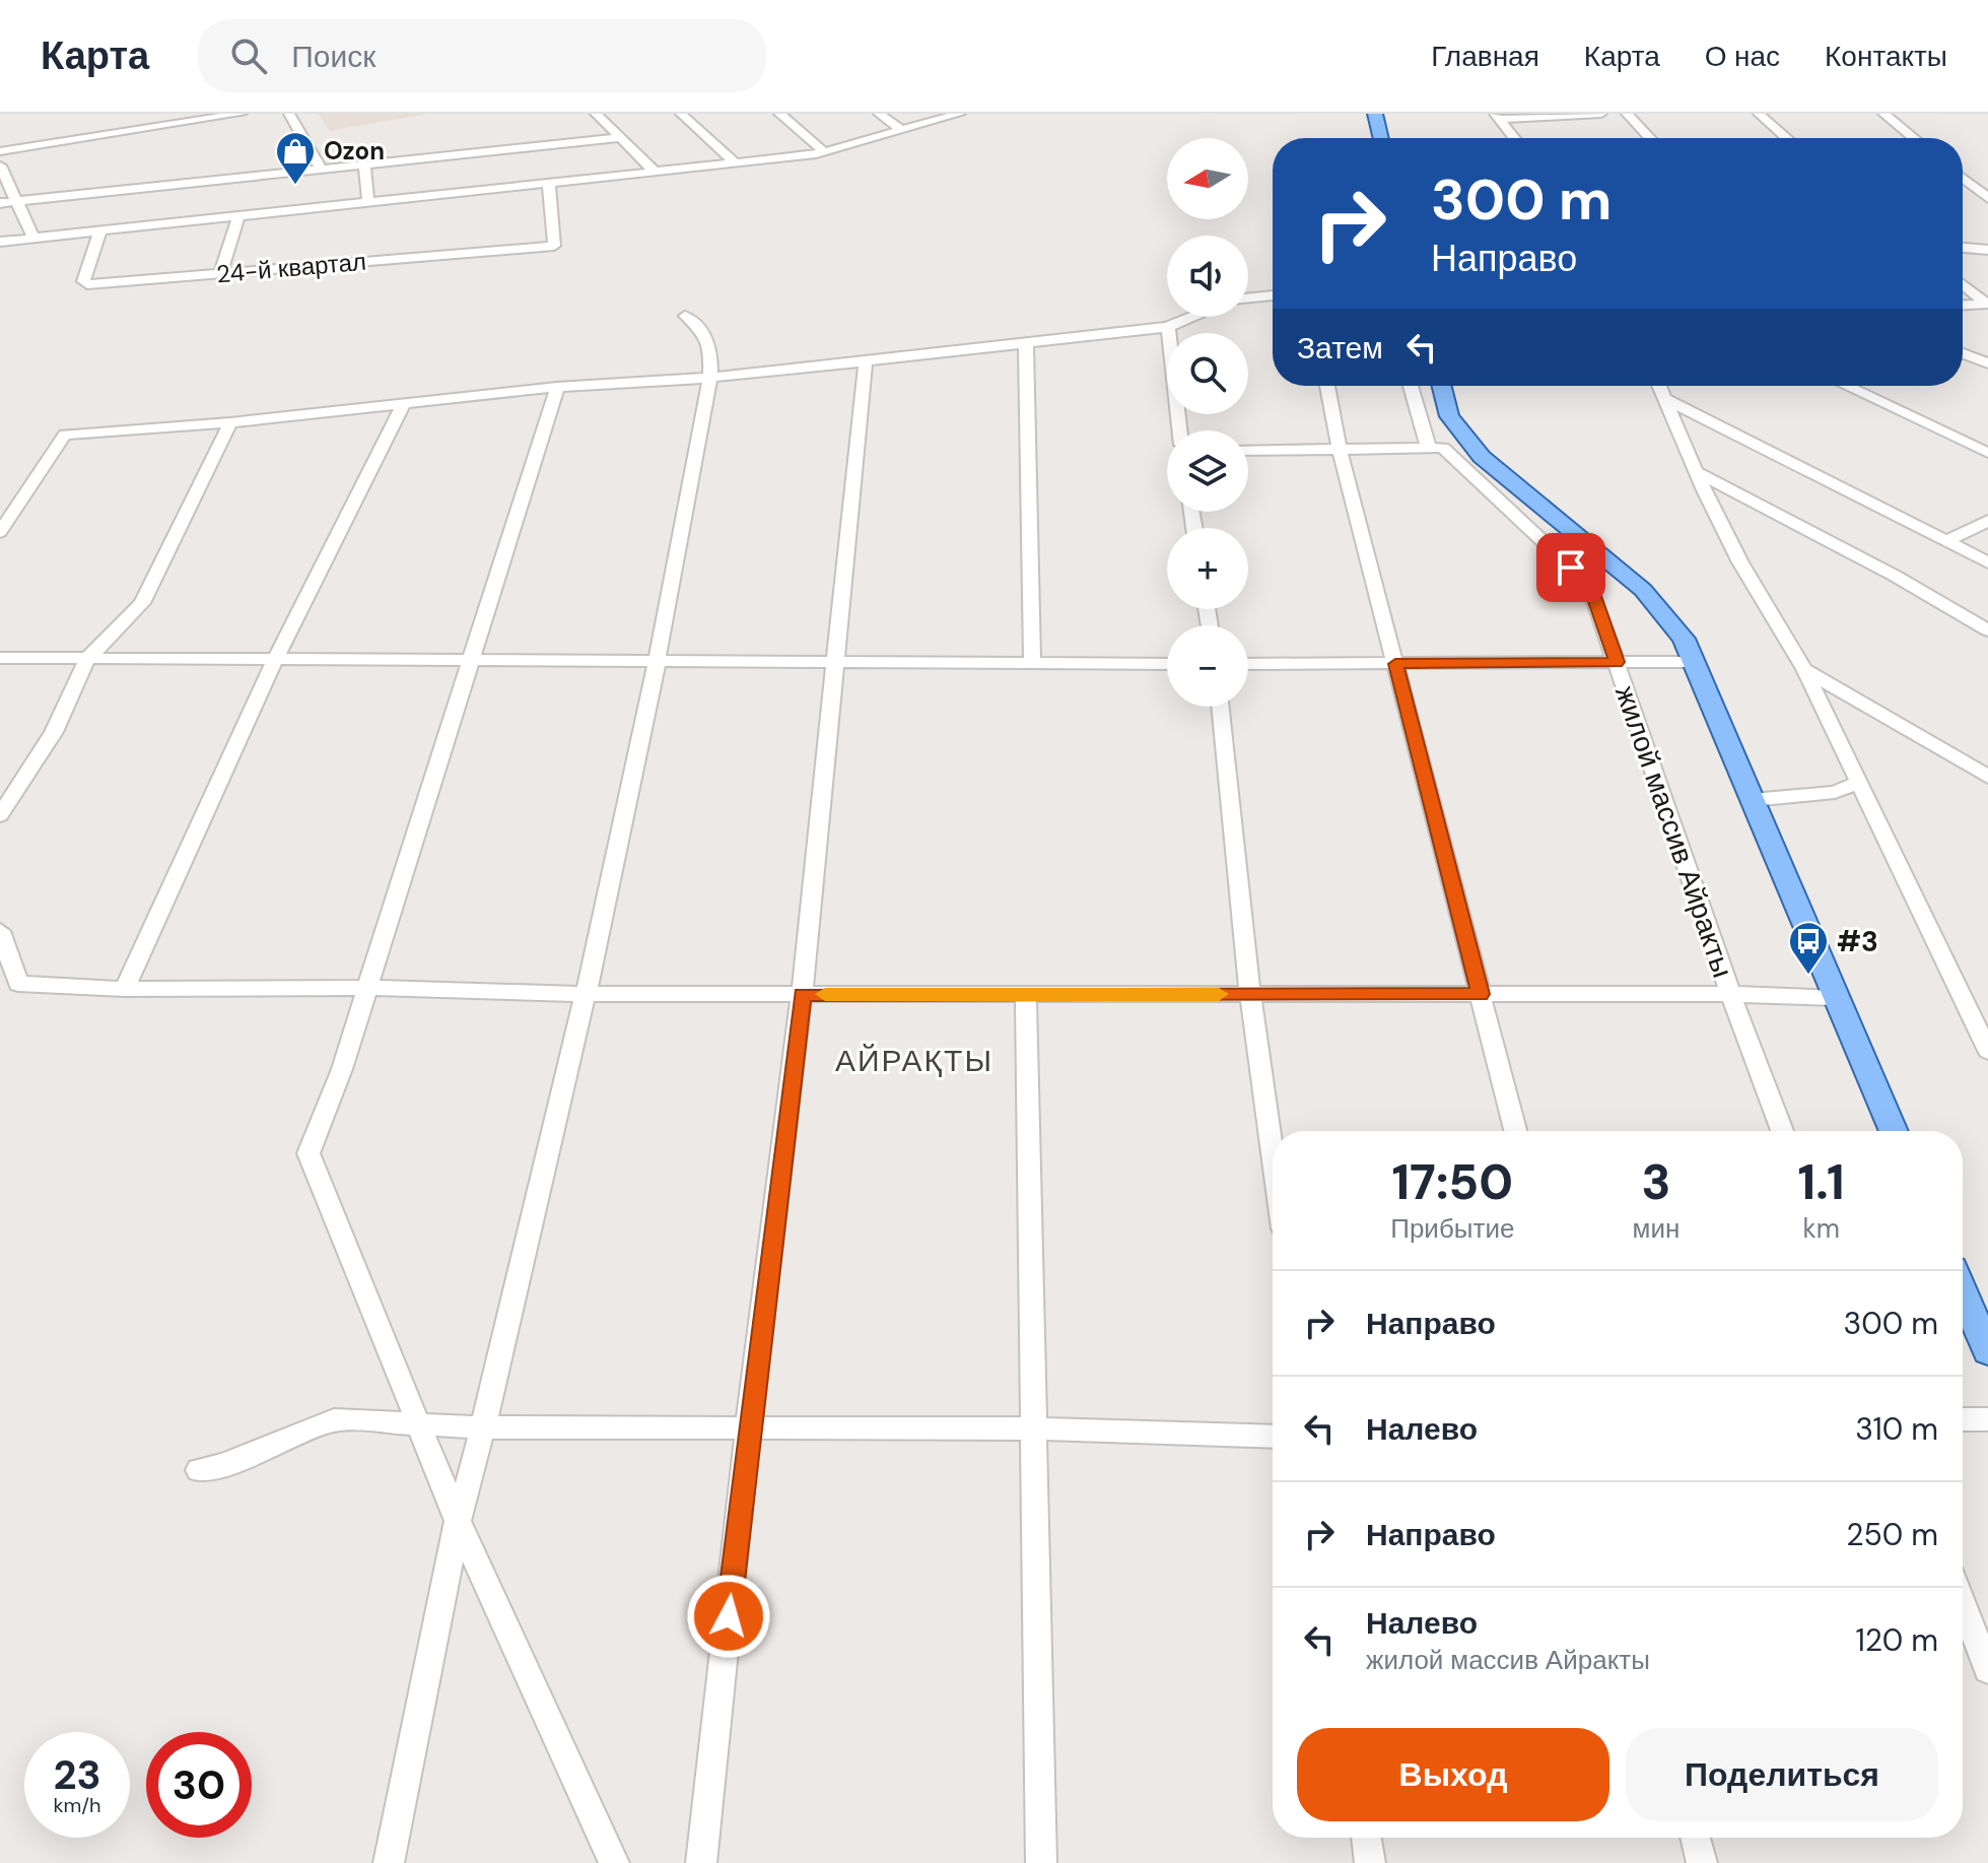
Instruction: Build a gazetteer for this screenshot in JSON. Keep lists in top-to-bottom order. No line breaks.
{"streets":{"street":["24-й квартал","жилой массив Айракты"]},"districts":["АЙРАҚТЫ"],"places":{"shop":["Ozon"],"bus stop":["#3"]},"north":"left","page":{"header":"Карта","search":"Поиск","nav":["Главная","Карта","О нас","Контакты"],"map_buttons":["+","−"],"turn":["300 m","Направо"],"then":"Затем","eta":["17:50","Прибытие","3","мин","1.1","km"],"list":[{"name":"Направо","value":"300 m"},{"name":"Налево","value":"310 m"},{"name":"Направо","value":"250 m"},{"name":"Налево","note":"жилой массив Айракты","value":"120 m"}],"buttons":["Выход","Поделиться"],"speed":"23 km/h","limit":"30"}}
